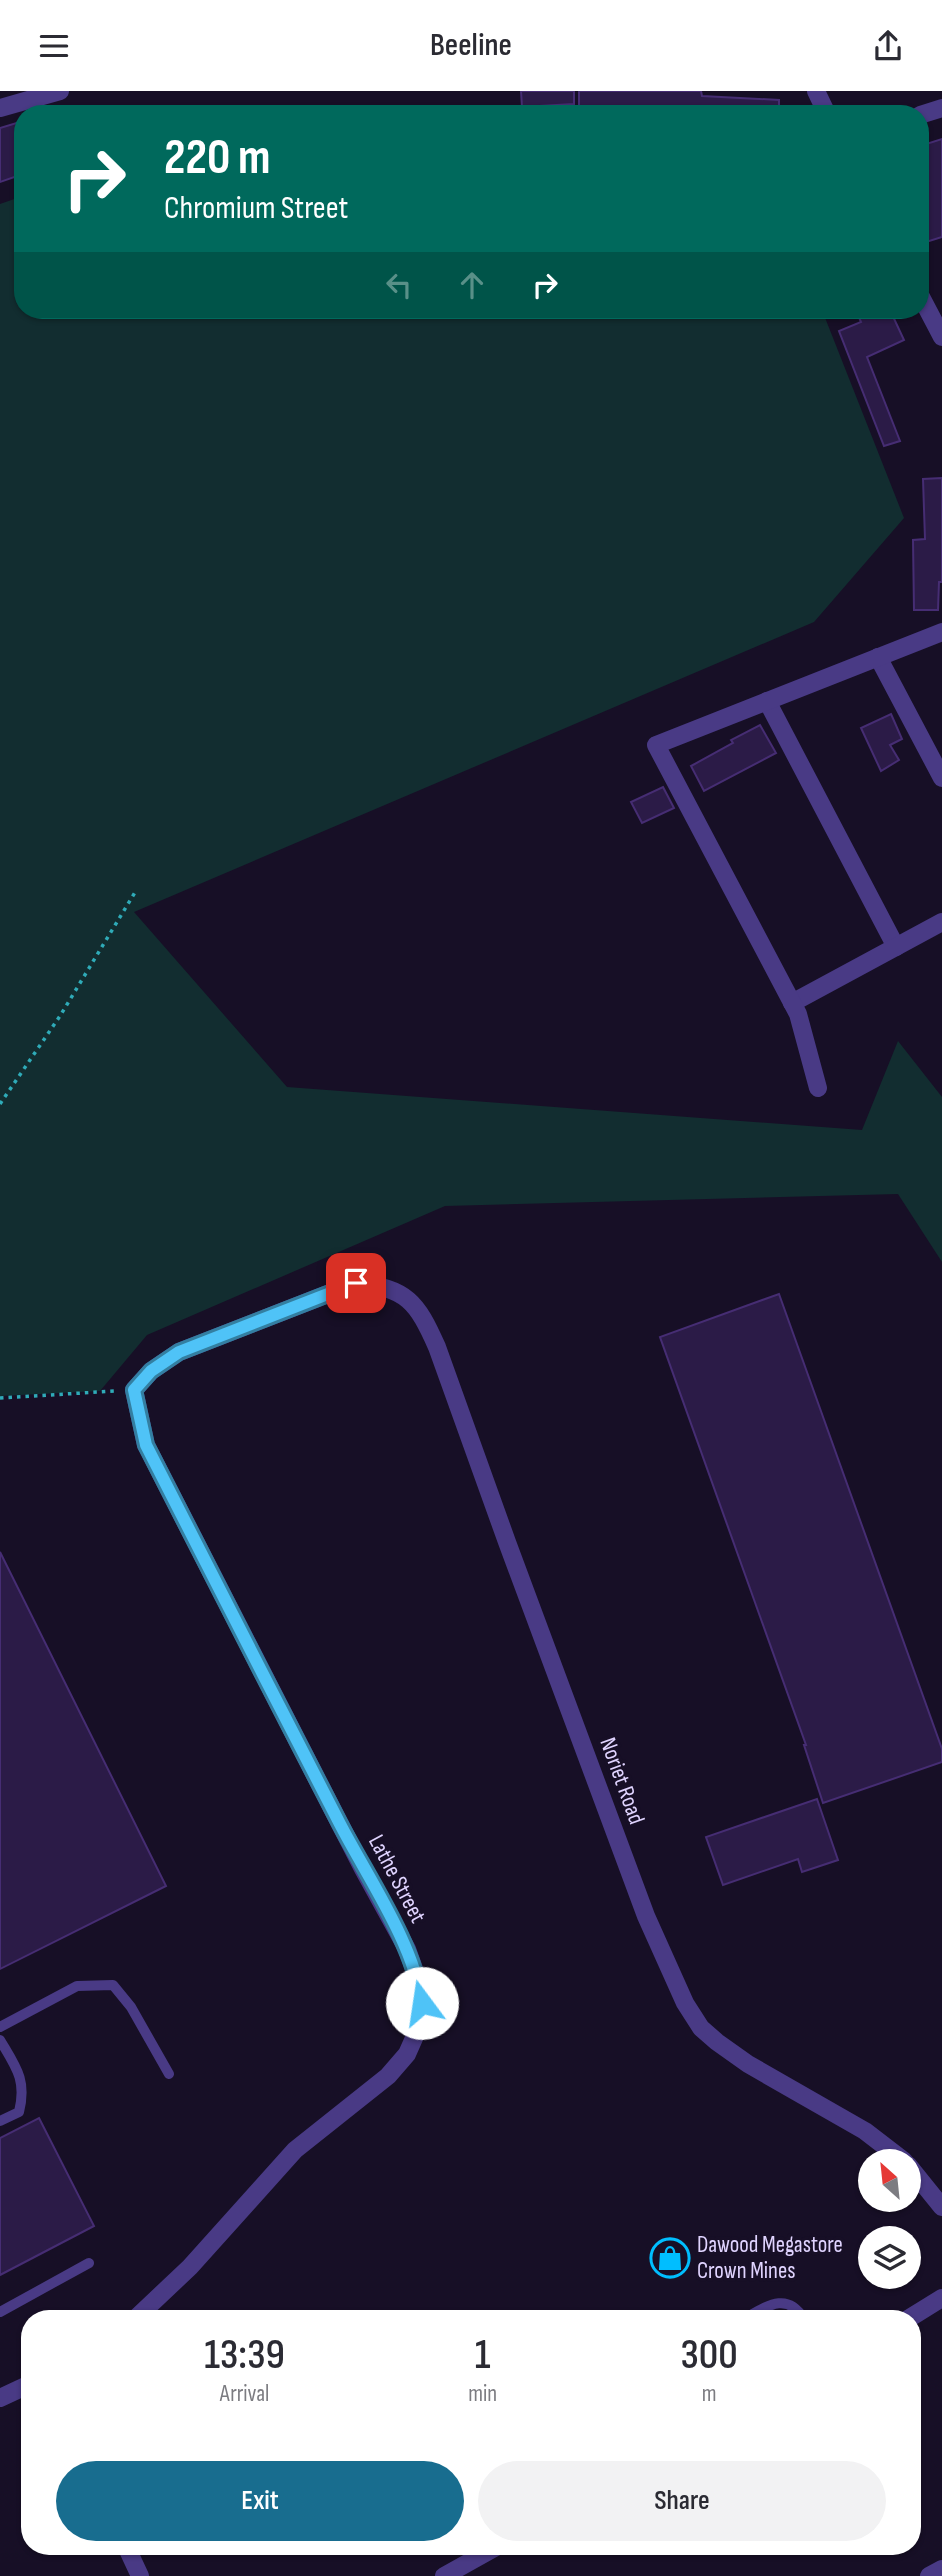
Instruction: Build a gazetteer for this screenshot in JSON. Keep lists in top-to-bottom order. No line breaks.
{"streets":{"street":["Noriet Road","Lathe Street"]},"crossings":[["Noriet Road","Lathe Street"]],"places":{"shop":["Dawood Megastore Crown Mines"]},"north":"top left","page":{"header":"Beeline","turn":["220 m","Chromium Street"],"eta":["13:39","Arrival","1","min","300","m"],"buttons":["Exit","Share"]}}
